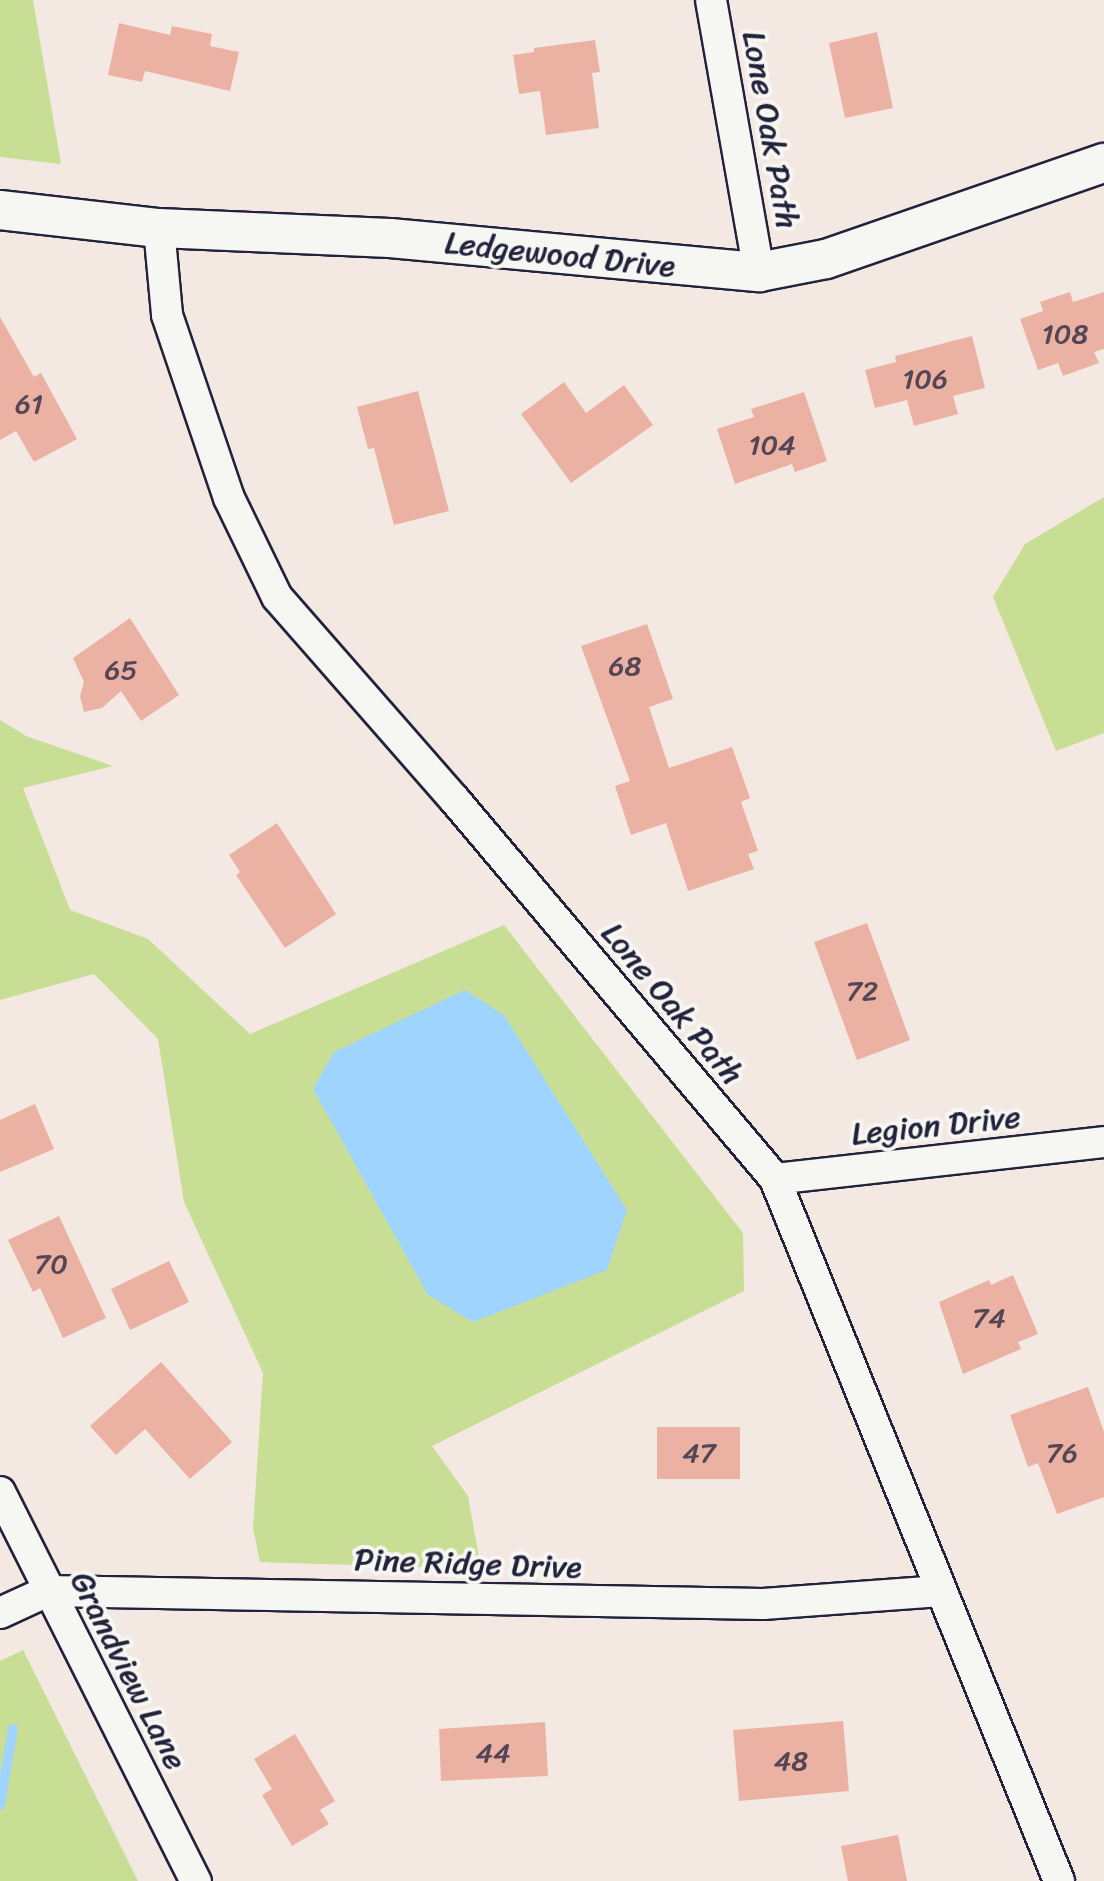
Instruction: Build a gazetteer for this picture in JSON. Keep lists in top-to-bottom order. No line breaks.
{"streets":{"street":["Lone Oak Path","Ledgewood Drive","Legion Drive","Pine Ridge Drive","Grandview Lane"]},"crossings":[["Lone Oak Path","Ledgewood Drive"],["Lone Oak Path","Legion Drive"],["Lone Oak Path","Pine Ridge Drive"],["Pine Ridge Drive","Grandview Lane"]],"house_numbers":["108","106","61","104","68","65","72","70","74","47","76","44","48"]}
